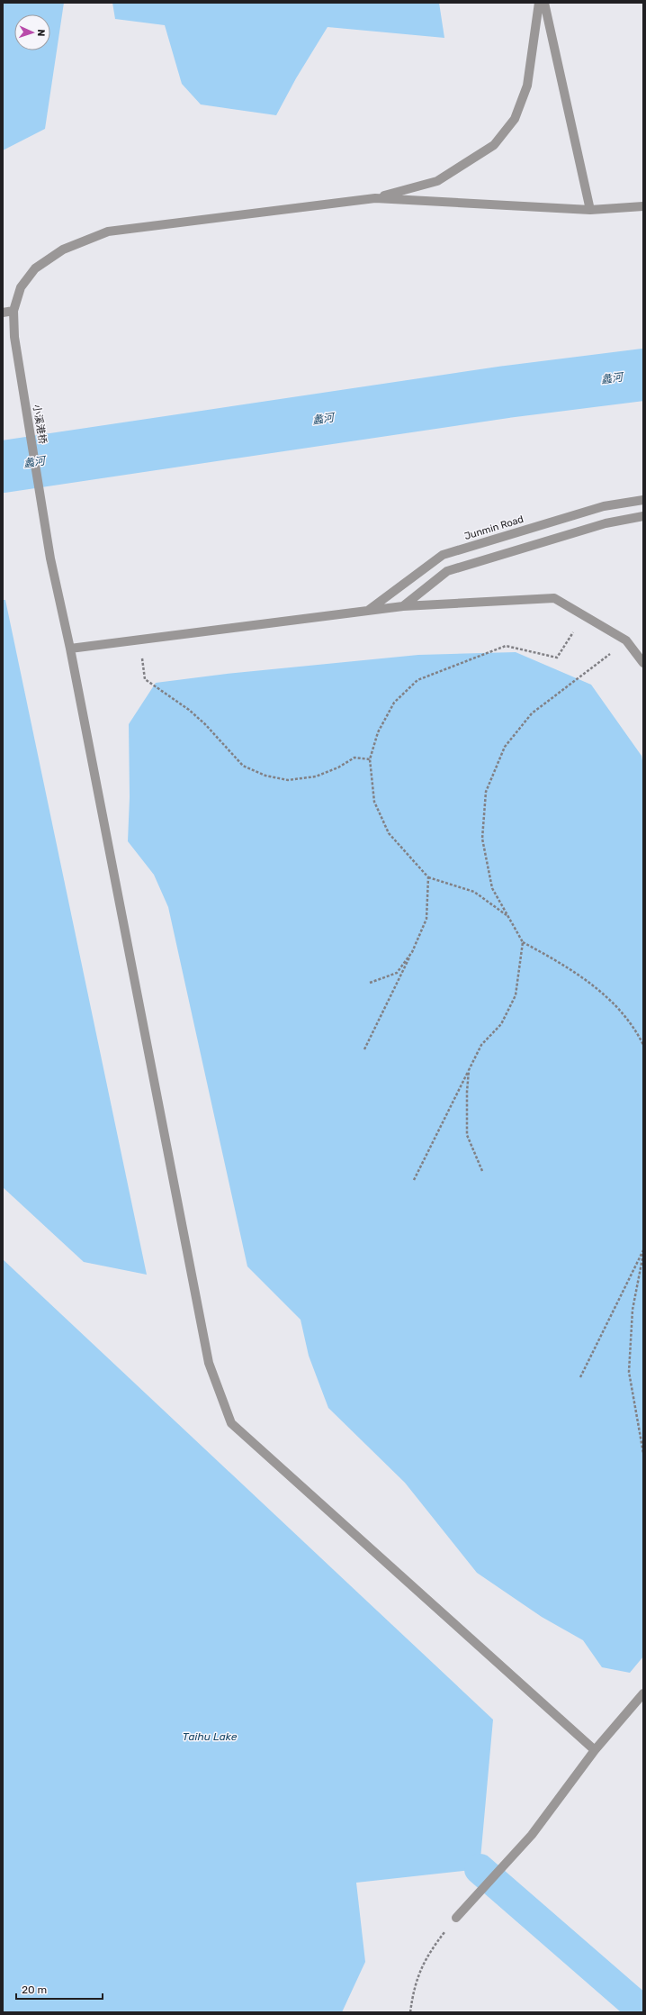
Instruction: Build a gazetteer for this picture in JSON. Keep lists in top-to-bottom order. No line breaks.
{"streets":{"street":["小溪港桥","Junmin Road"]},"water":["蠡河","Taihu Lake"],"scale_bar":"20 m","north":"right"}
